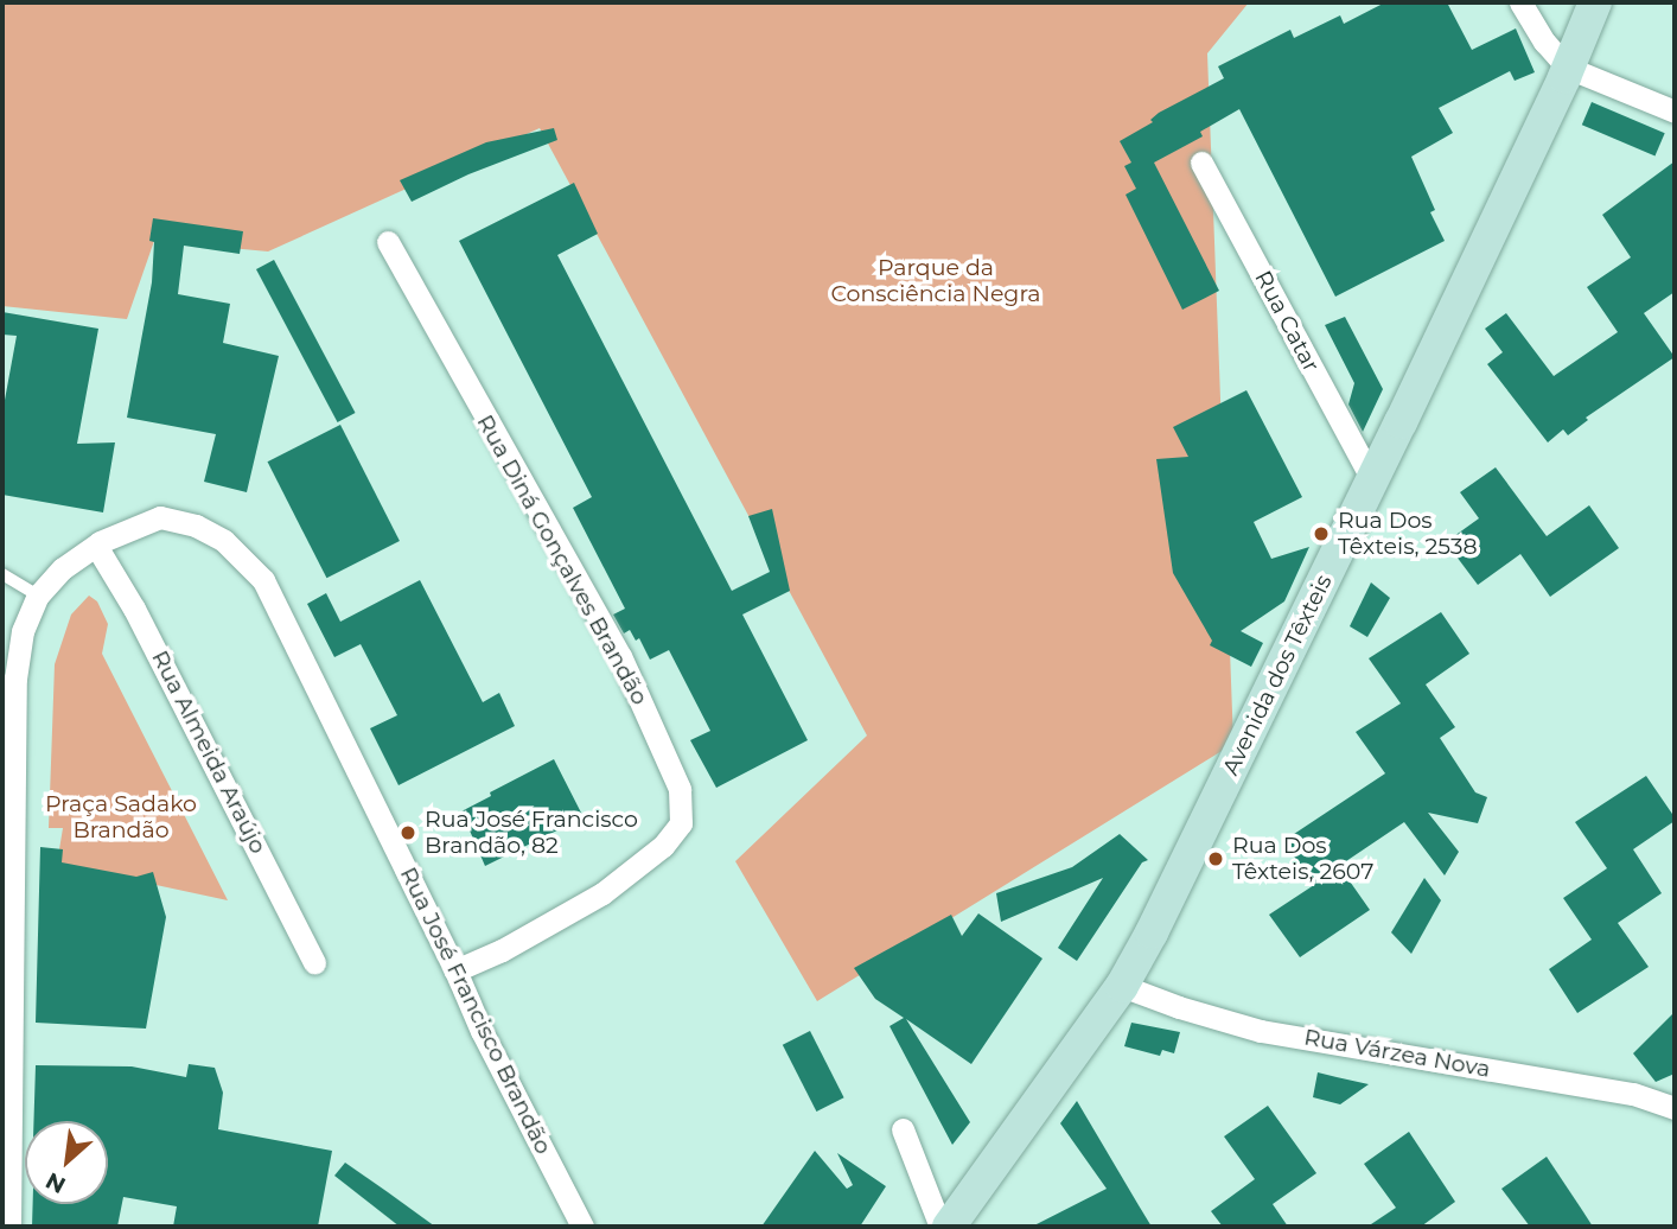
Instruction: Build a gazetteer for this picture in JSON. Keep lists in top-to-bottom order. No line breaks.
{"streets":{"street":["Rua Catar","Rua Diná Gonçalves Brandão","Avenida dos Têxteis","Rua Almeida Araújo","Rua José Francisco Brandão","Rua Várzea Nova"]},"crossings":[["Rua Catar","Avenida dos Têxteis"],["Rua Diná Gonçalves Brandão","Rua José Francisco Brandão"],["Avenida dos Têxteis","Rua Várzea Nova"],["Rua Almeida Araújo","Rua José Francisco Brandão"]],"parks":["Parque da Consciência Negra","Praça Sadako Brandão"],"places":["Rua Dos Têxteis, 2538","Rua José Francisco Brandão, 82","Rua Dos Têxteis, 2607"],"north":"bottom left"}
